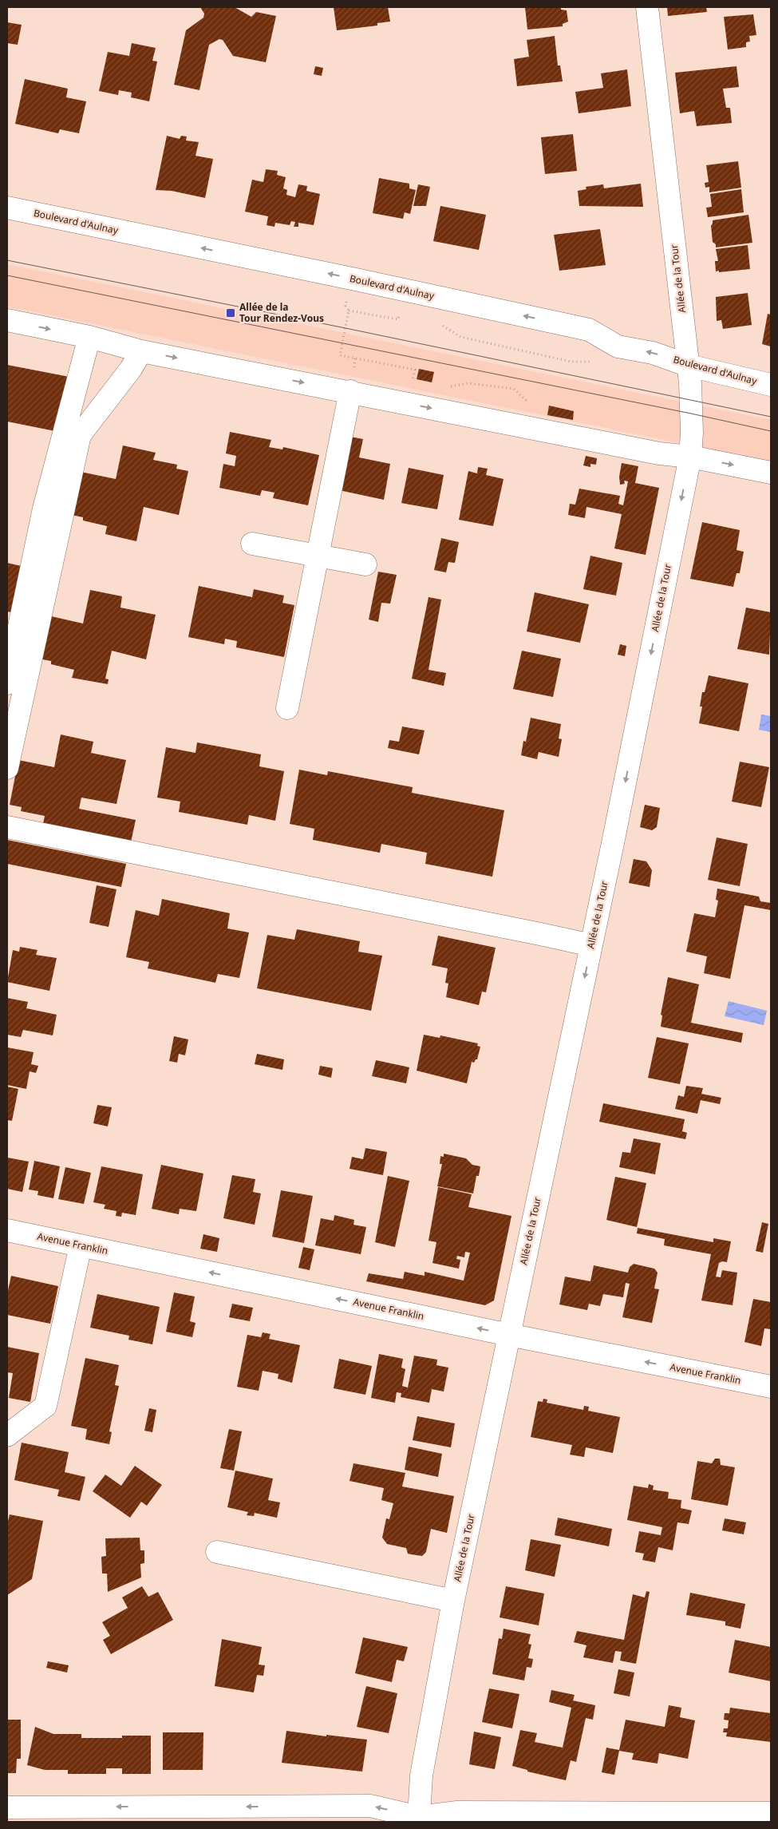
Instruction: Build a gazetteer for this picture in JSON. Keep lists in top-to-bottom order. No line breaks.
{"streets":{"street":["Boulevard d'Aulnay","Allée de la Tour","Avenue Franklin"]},"crossings":[["Boulevard d'Aulnay","Allée de la Tour"],["Allée de la Tour","Avenue Franklin"]],"one_way":["Allée de la Tour","Avenue Franklin"],"places":{"transit":["Allée de la Tour Rendez-Vous"]}}
